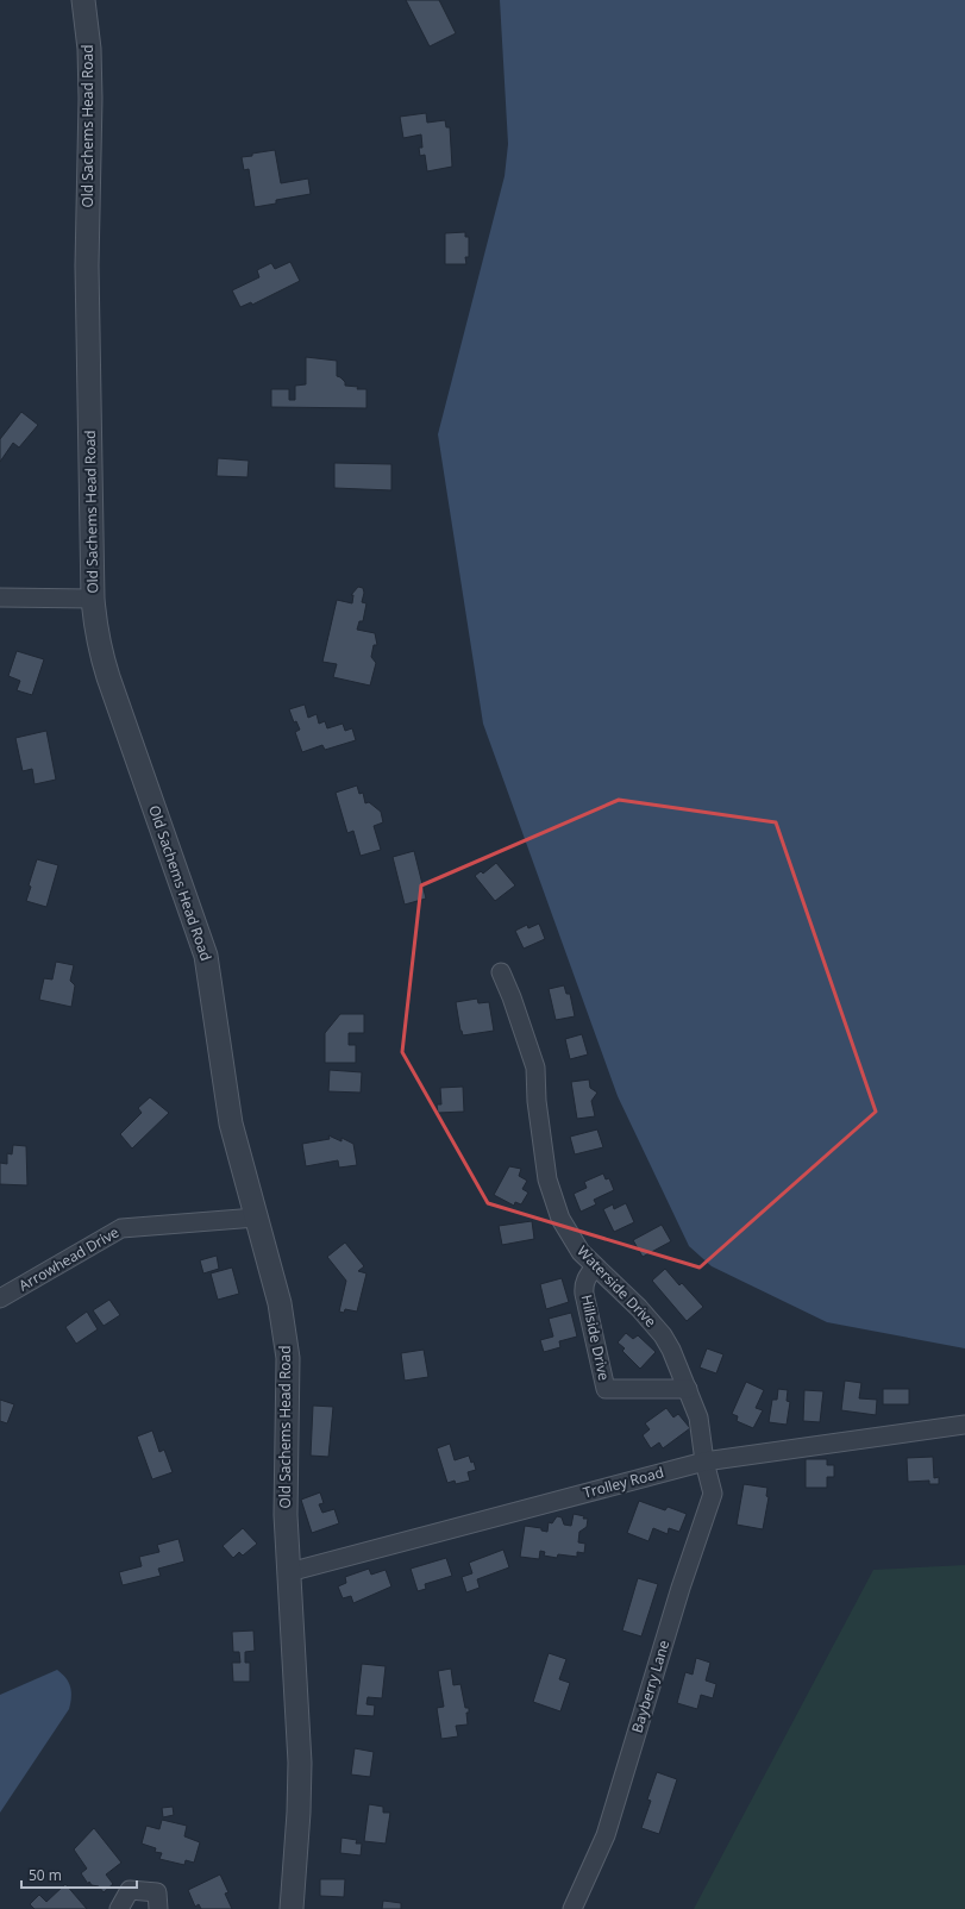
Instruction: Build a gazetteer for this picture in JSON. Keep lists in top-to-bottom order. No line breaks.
{"streets":{"street":["Old Sachems Head Road","Arrowhead Drive","Waterside Drive","Hillside Drive","Trolley Road","Bayberry Lane"]},"crossings":[["Old Sachems Head Road","Arrowhead Drive"],["Old Sachems Head Road","Trolley Road"],["Waterside Drive","Hillside Drive"],["Waterside Drive","Trolley Road"],["Waterside Drive","Bayberry Lane"],["Trolley Road","Bayberry Lane"]],"scale_bar":"50 m"}
